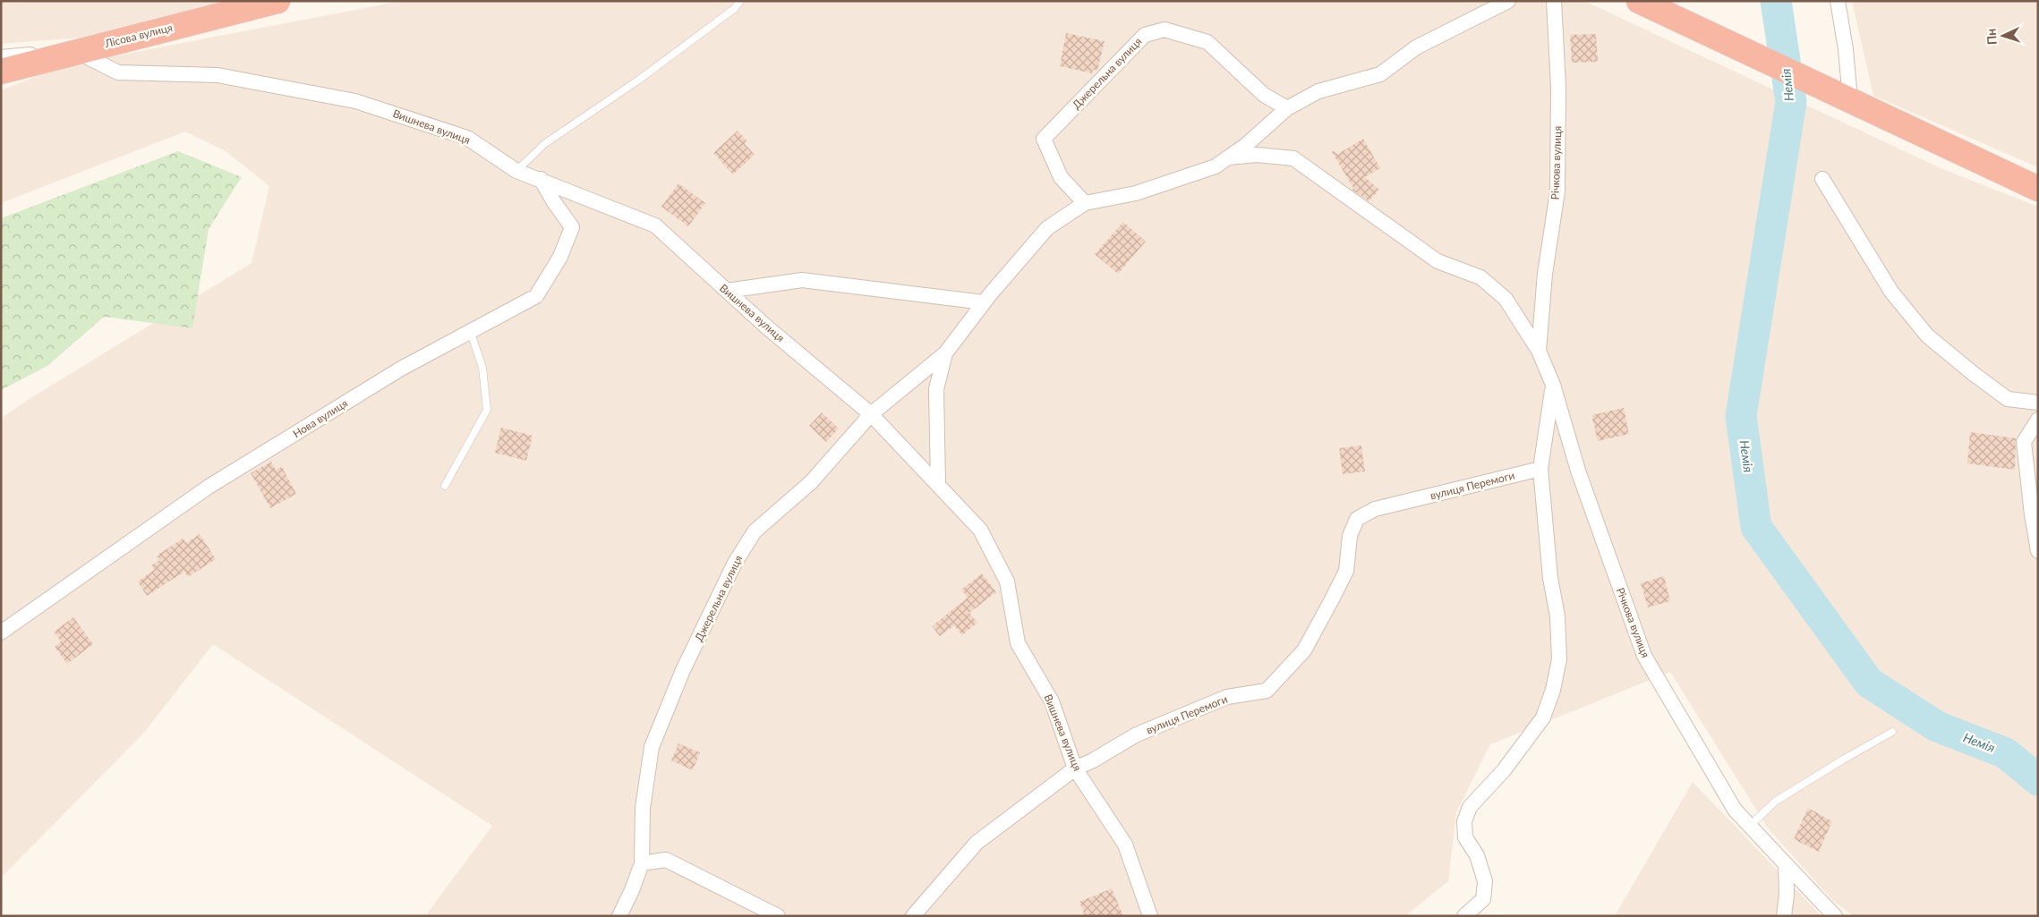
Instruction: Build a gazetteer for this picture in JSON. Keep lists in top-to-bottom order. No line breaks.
{"streets":{"highway":["Лісова вулиця"],"street":["Джерельна вулиця","Вишнева вулиця","Річкова вулиця","Нова вулиця","вулиця Перемоги"]},"crossings":[["Лісова вулиця","Вишнева вулиця"],["Джерельна вулиця","Вишнева вулиця"],["Джерельна вулиця","Річкова вулиця"],["Вишнева вулиця","Нова вулиця"],["Вишнева вулиця","вулиця Перемоги"]],"water":["Немія"],"north":"left"}
